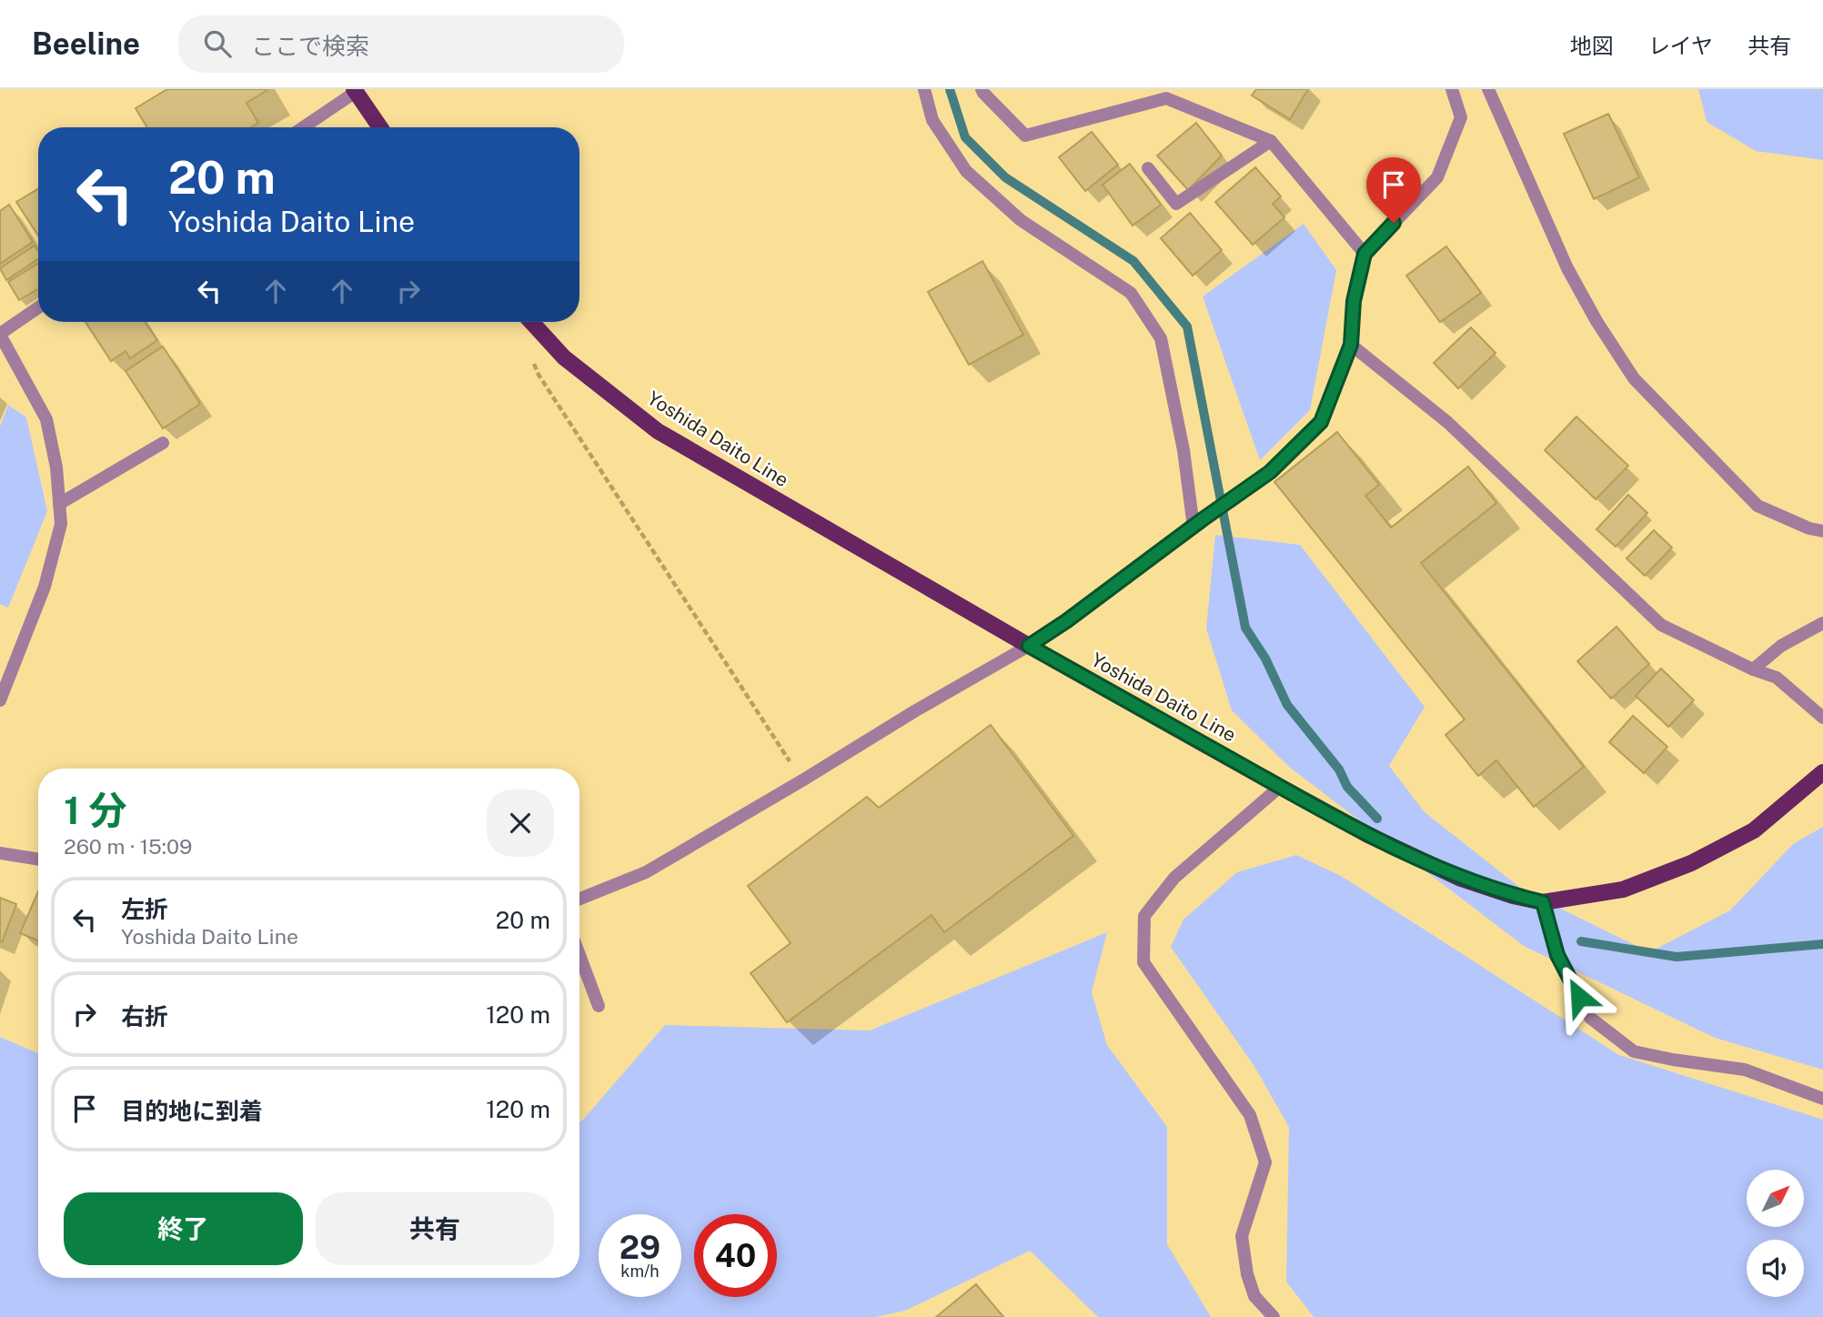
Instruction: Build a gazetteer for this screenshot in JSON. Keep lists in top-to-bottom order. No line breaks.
{"streets":{"main road":["Yoshida Daito Line"]},"north":"top right","page":{"header":"Beeline","search":"ここで検索","nav":["地図","レイヤ","共有"],"turn":["20 m","Yoshida Daito Line"],"heading":["1 分","260 m · 15:09"],"list":[{"name":"左折","note":"Yoshida Daito Line","value":"20 m"},{"name":"右折","value":"120 m"},{"name":"目的地に到着","value":"120 m"}],"buttons":["終了","共有"],"speed":"29 km/h","limit":"40"}}
